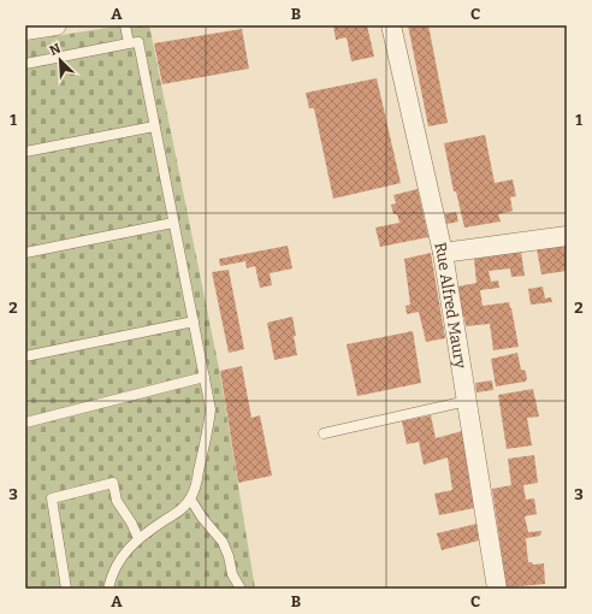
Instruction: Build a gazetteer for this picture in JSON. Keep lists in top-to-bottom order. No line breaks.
{"streets":{"street":["Rue Alfred Maury"]},"north":"top left","grid":{"columns":["A","B","C"],"rows":["1","2","3"]}}
